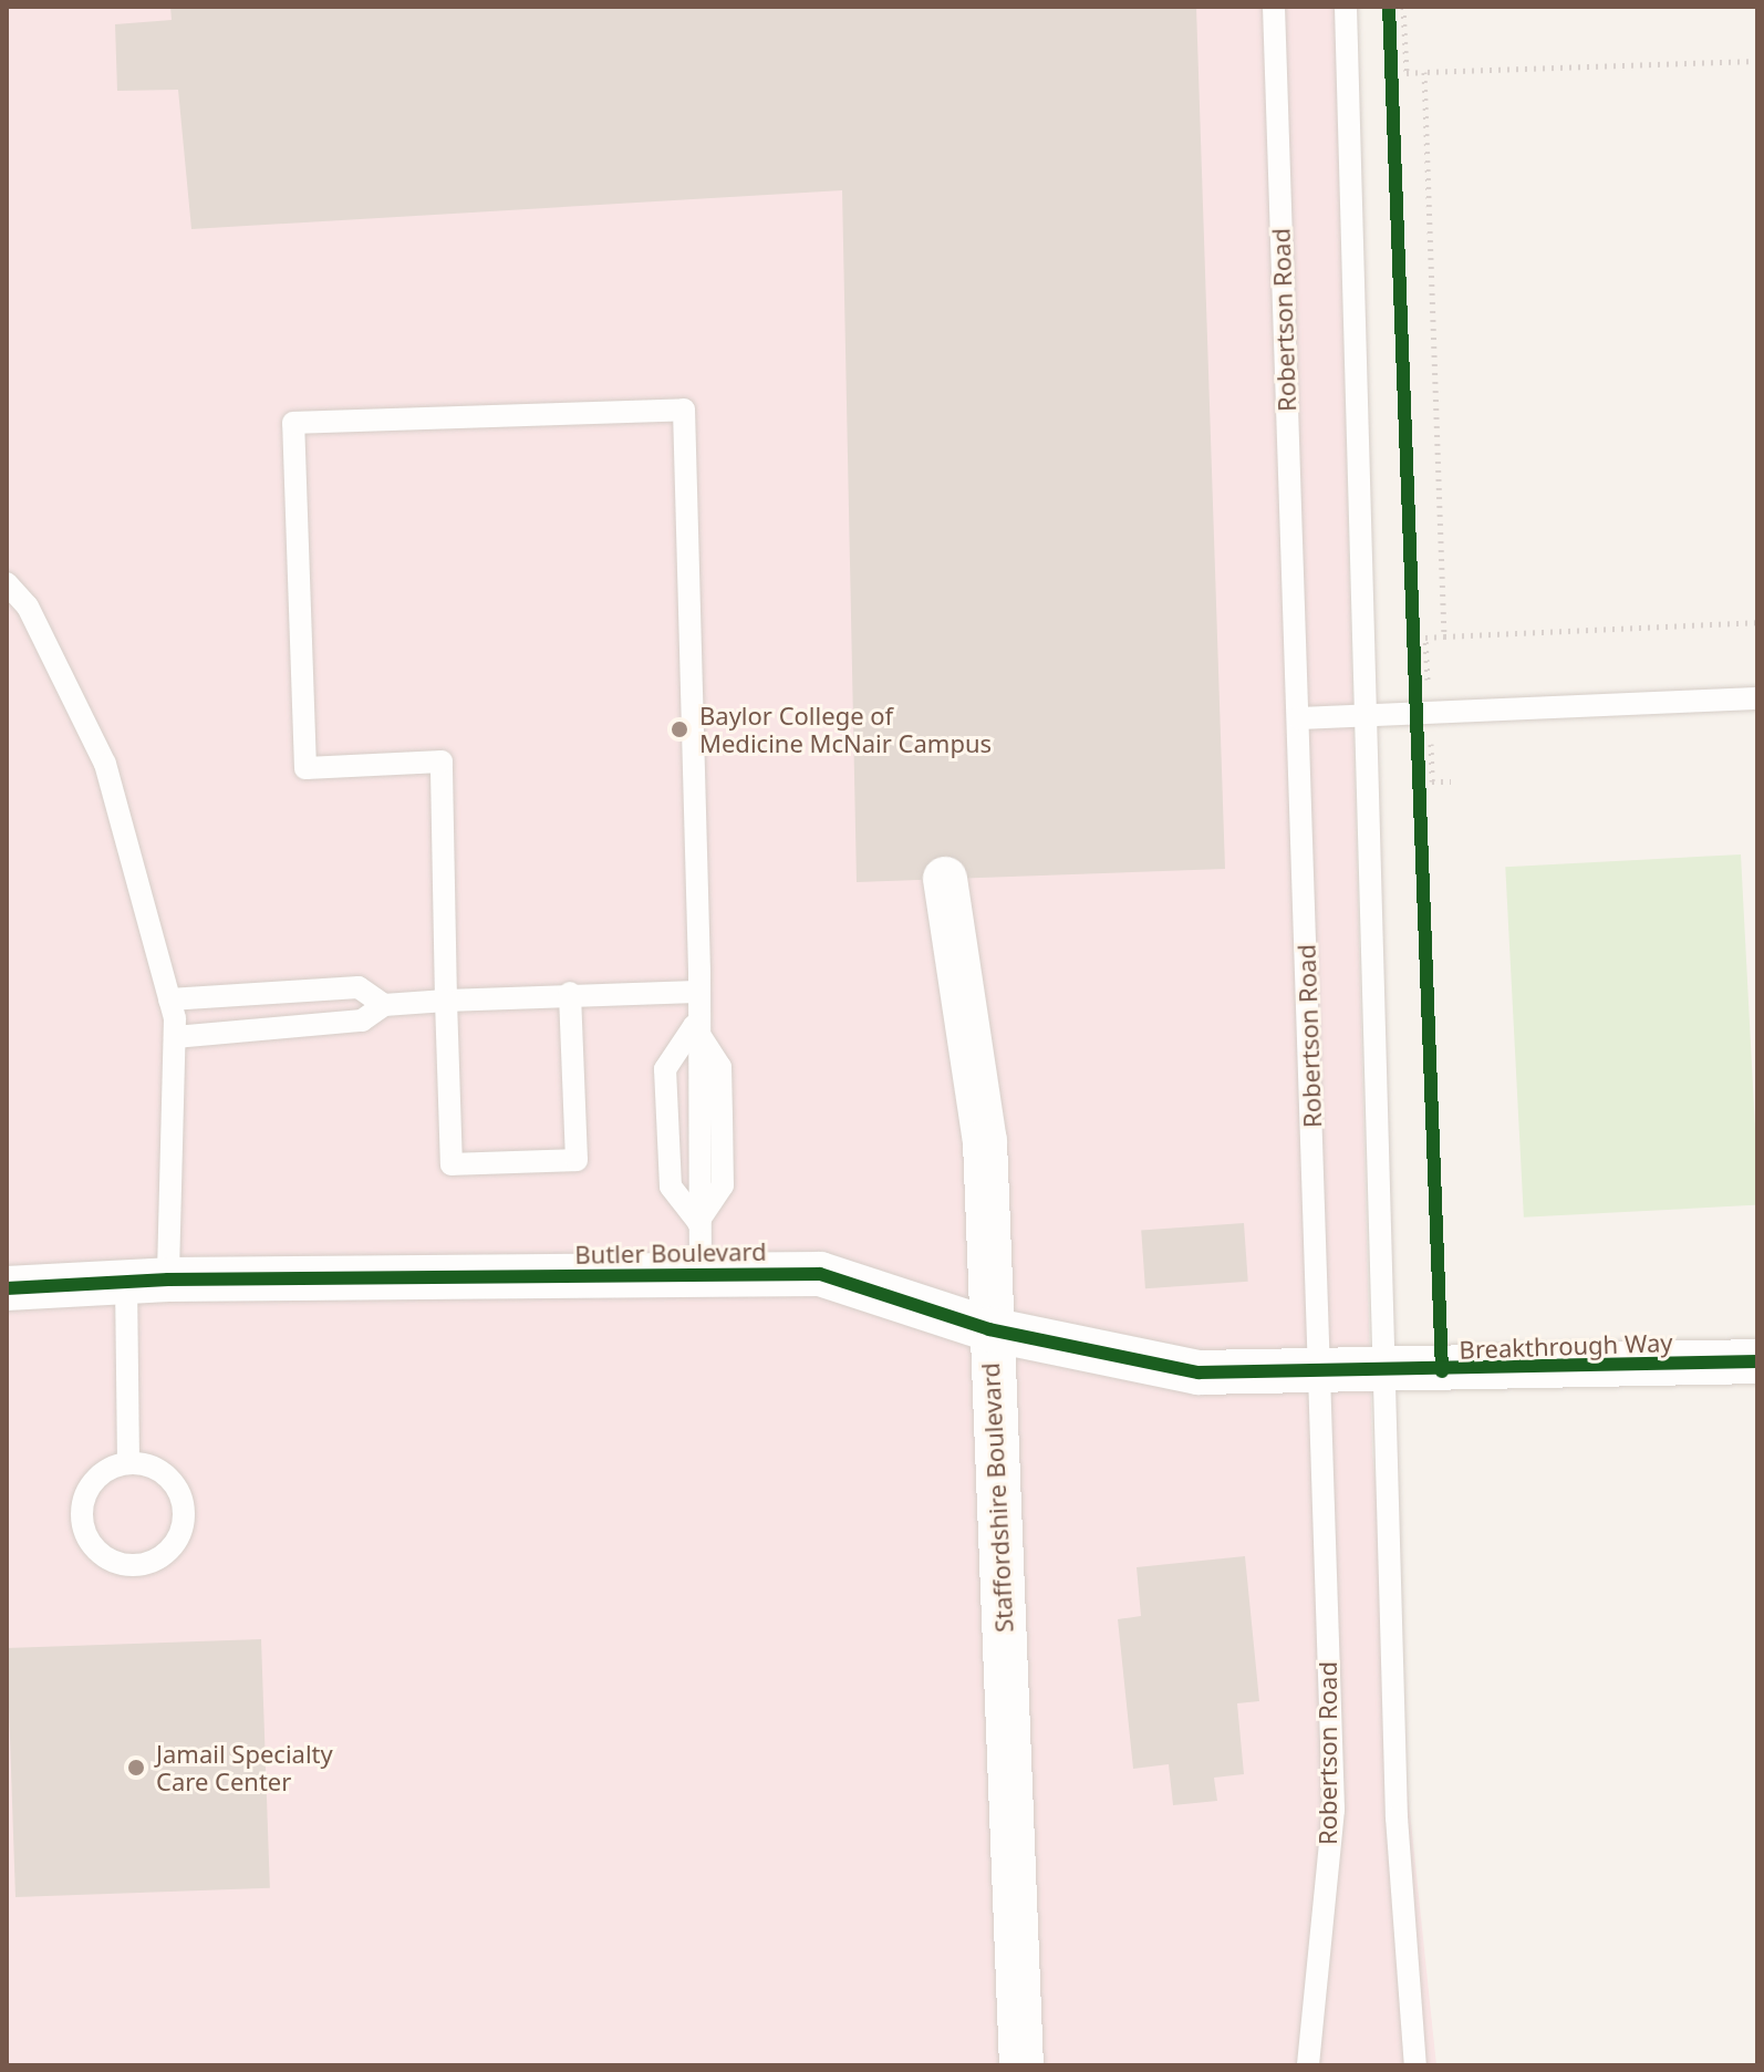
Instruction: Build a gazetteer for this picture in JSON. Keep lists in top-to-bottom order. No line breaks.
{"streets":{"street":["Butler Boulevard","Breakthrough Way","Staffordshire Boulevard"],"lane":["Robertson Road"]},"crossings":[["Robertson Road","Butler Boulevard"],["Robertson Road","Breakthrough Way"],["Butler Boulevard","Breakthrough Way"],["Butler Boulevard","Staffordshire Boulevard"]],"places":["Baylor College of Medicine McNair Campus","Jamail Specialty Care Center"]}
